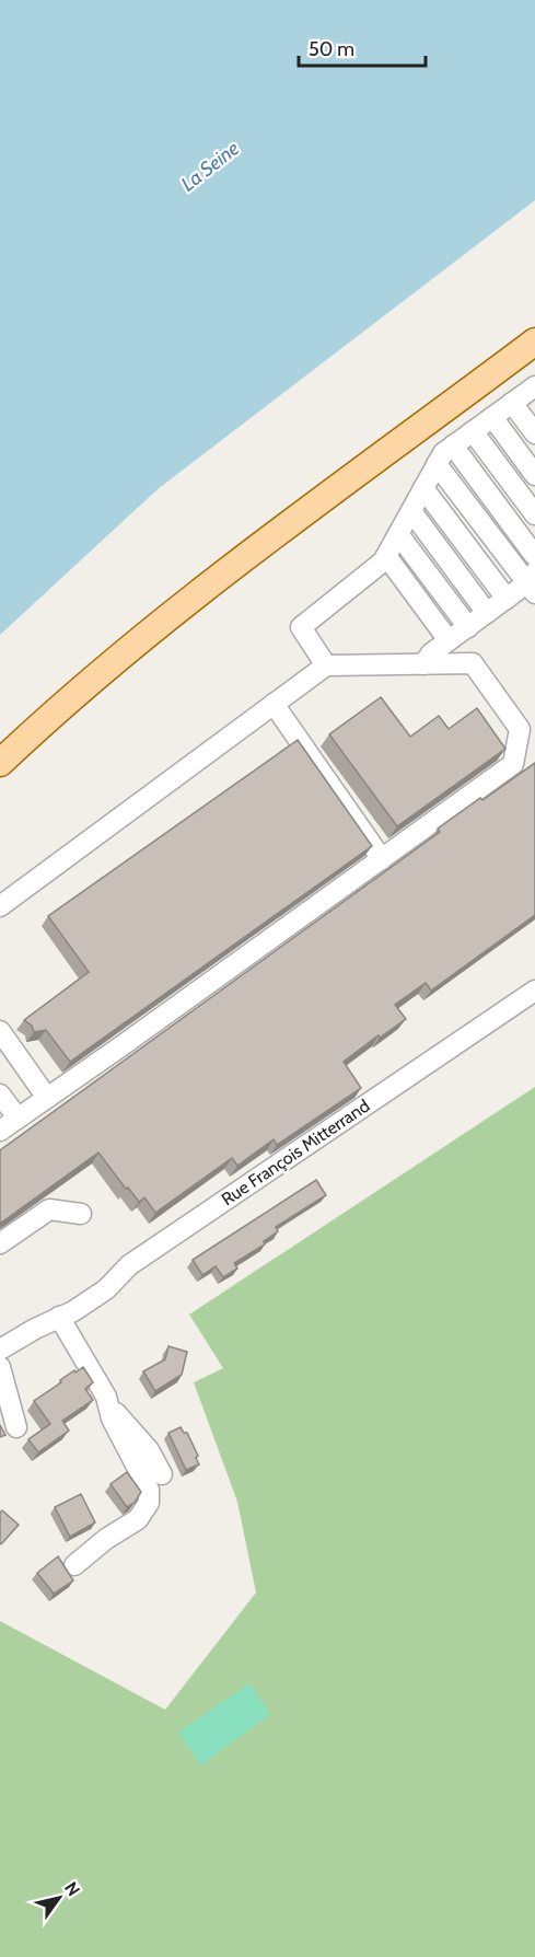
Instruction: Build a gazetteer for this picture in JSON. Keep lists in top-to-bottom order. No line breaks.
{"streets":{"street":["Rue François Mitterrand"]},"water":["La Seine"],"scale_bar":"50 m","north":"top right"}
